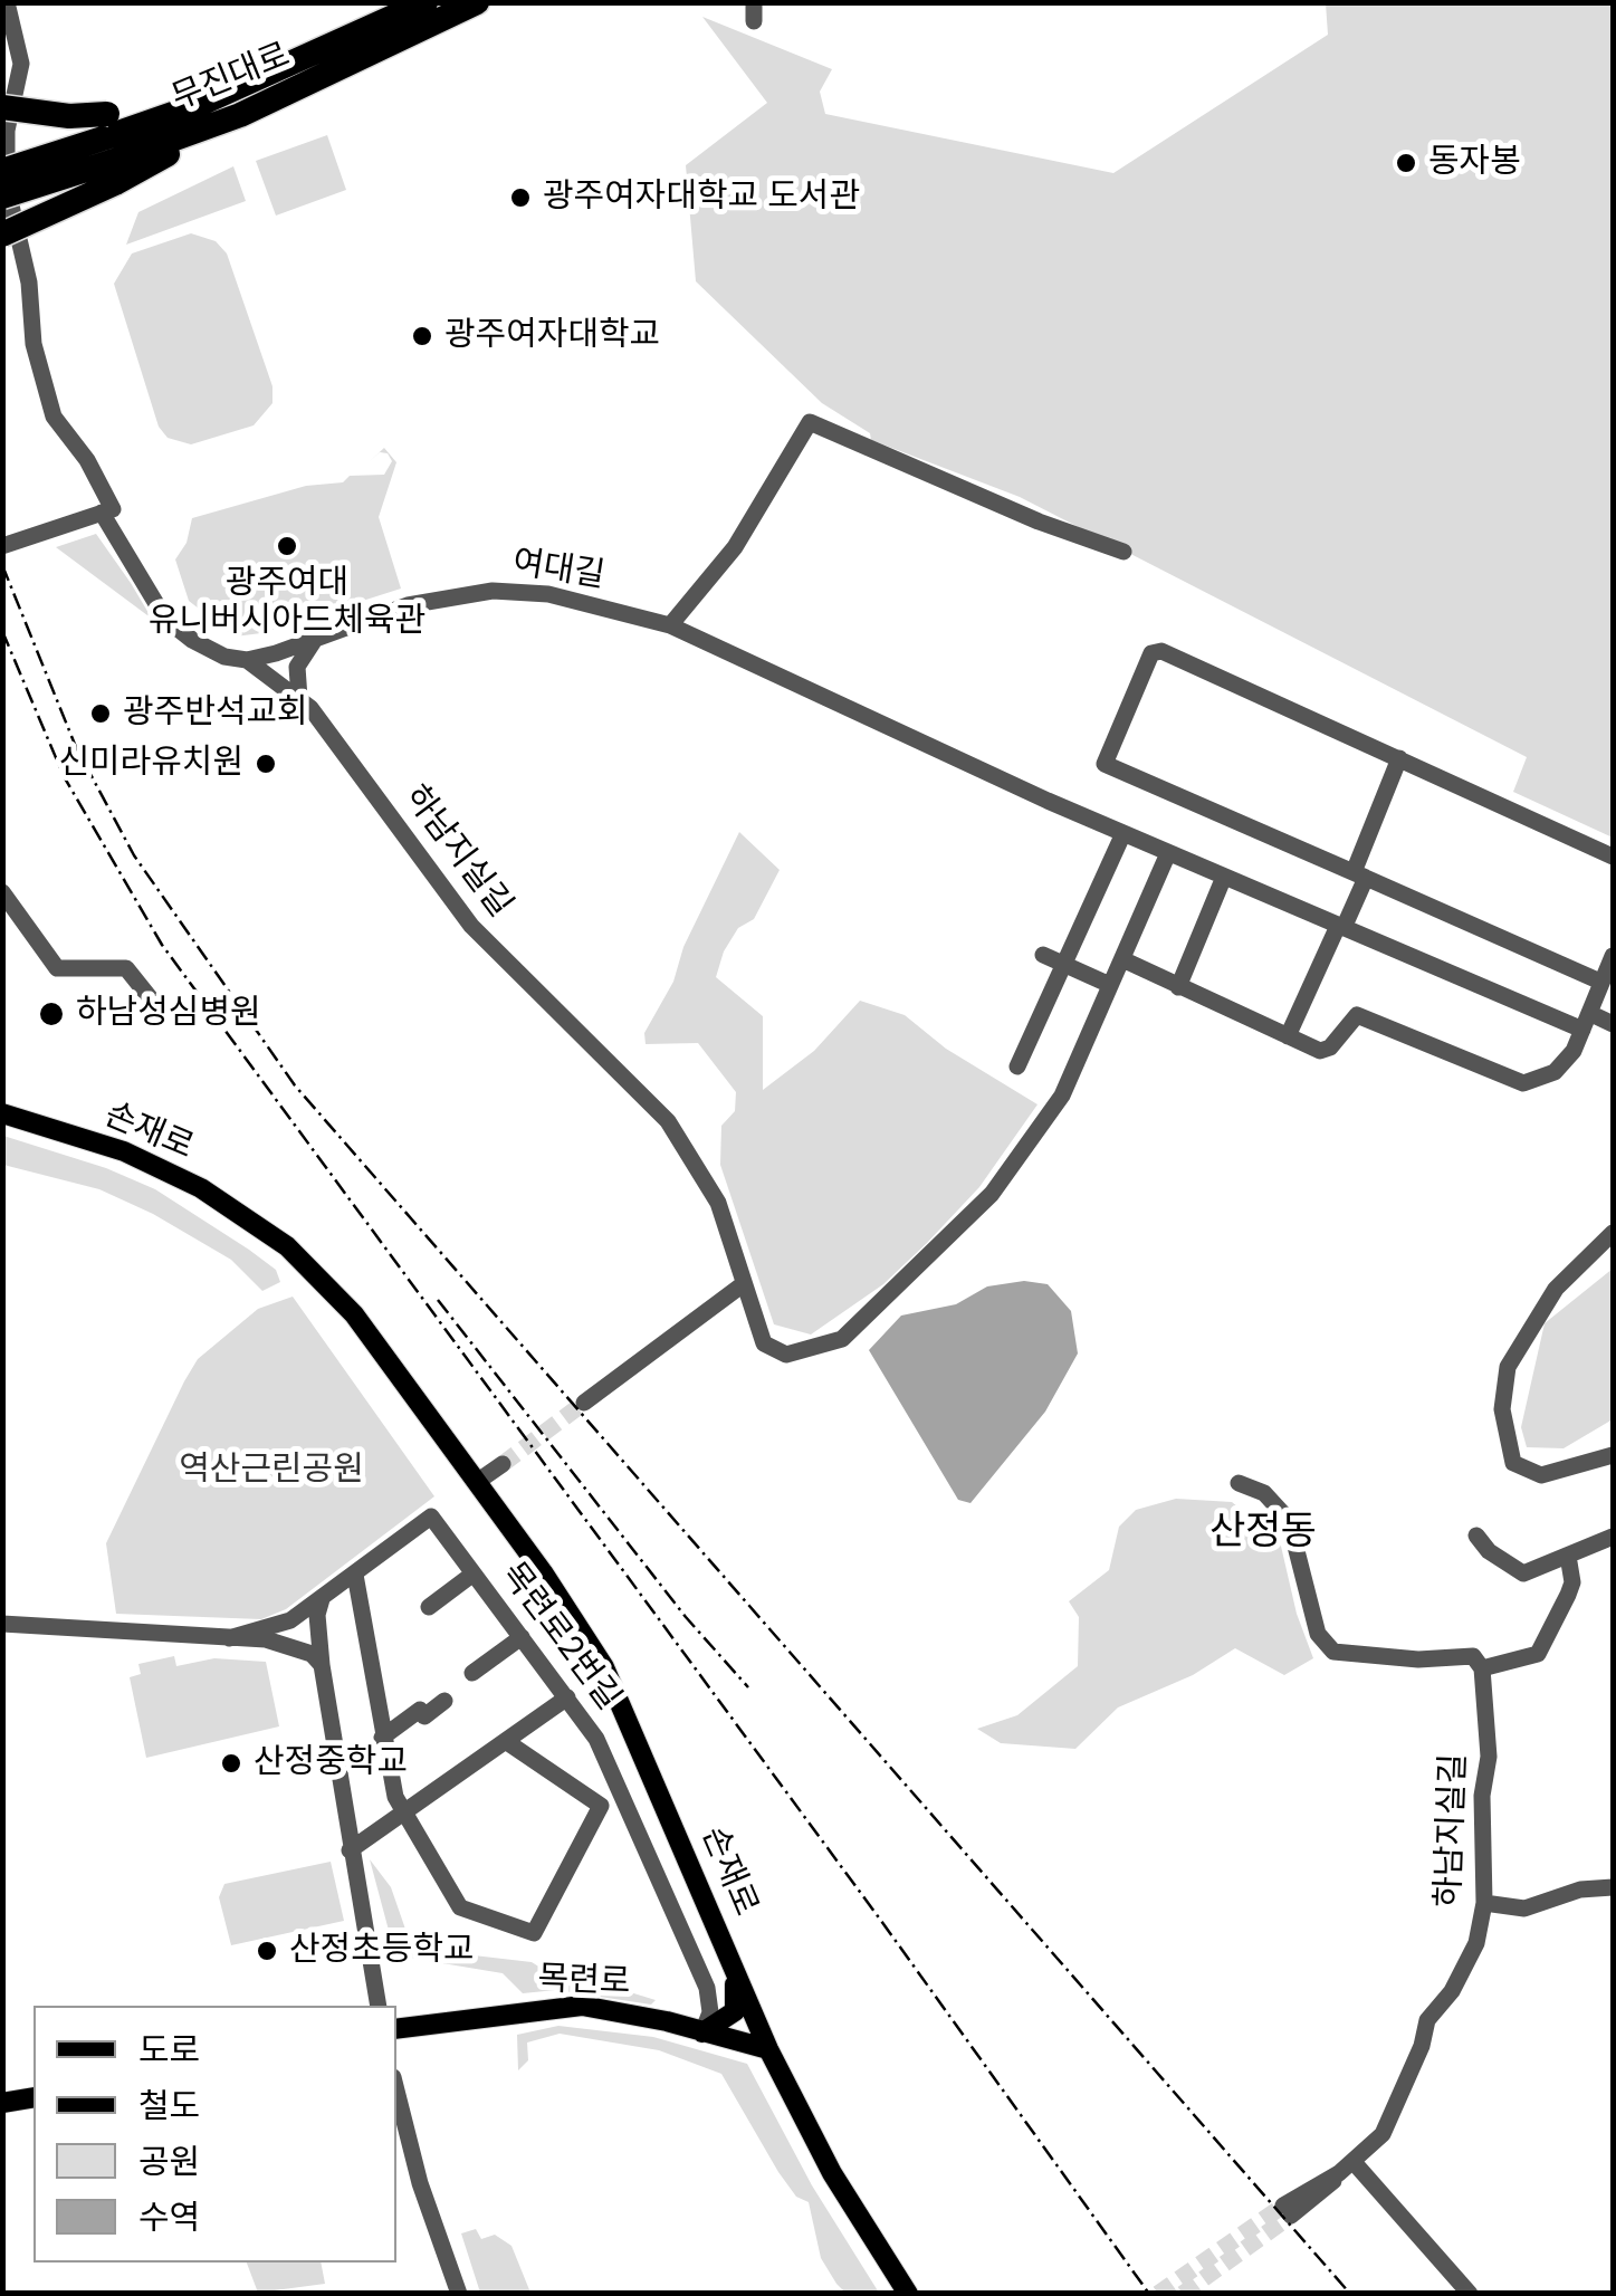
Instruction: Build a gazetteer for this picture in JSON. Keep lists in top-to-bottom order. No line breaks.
{"streets":{"highway":["무진대로"],"main road":["손재로","목련로"],"street":["여대길","하남지실길","목련로2번길"]},"crossings":[["여대길","하남지실길"],["손재로","목련로"],["목련로2번길","목련로"]],"districts":["산정동"],"parks":["역산근린공원"],"places":["동자봉","광주여자대학교 도서관","광주여자대학교","광주여대 유니버시아드체육관","광주반석교회","신미라유치원","하남성심병원","산정중학교","산정초등학교"],"legend":["도로","철도","공원","수역"]}
